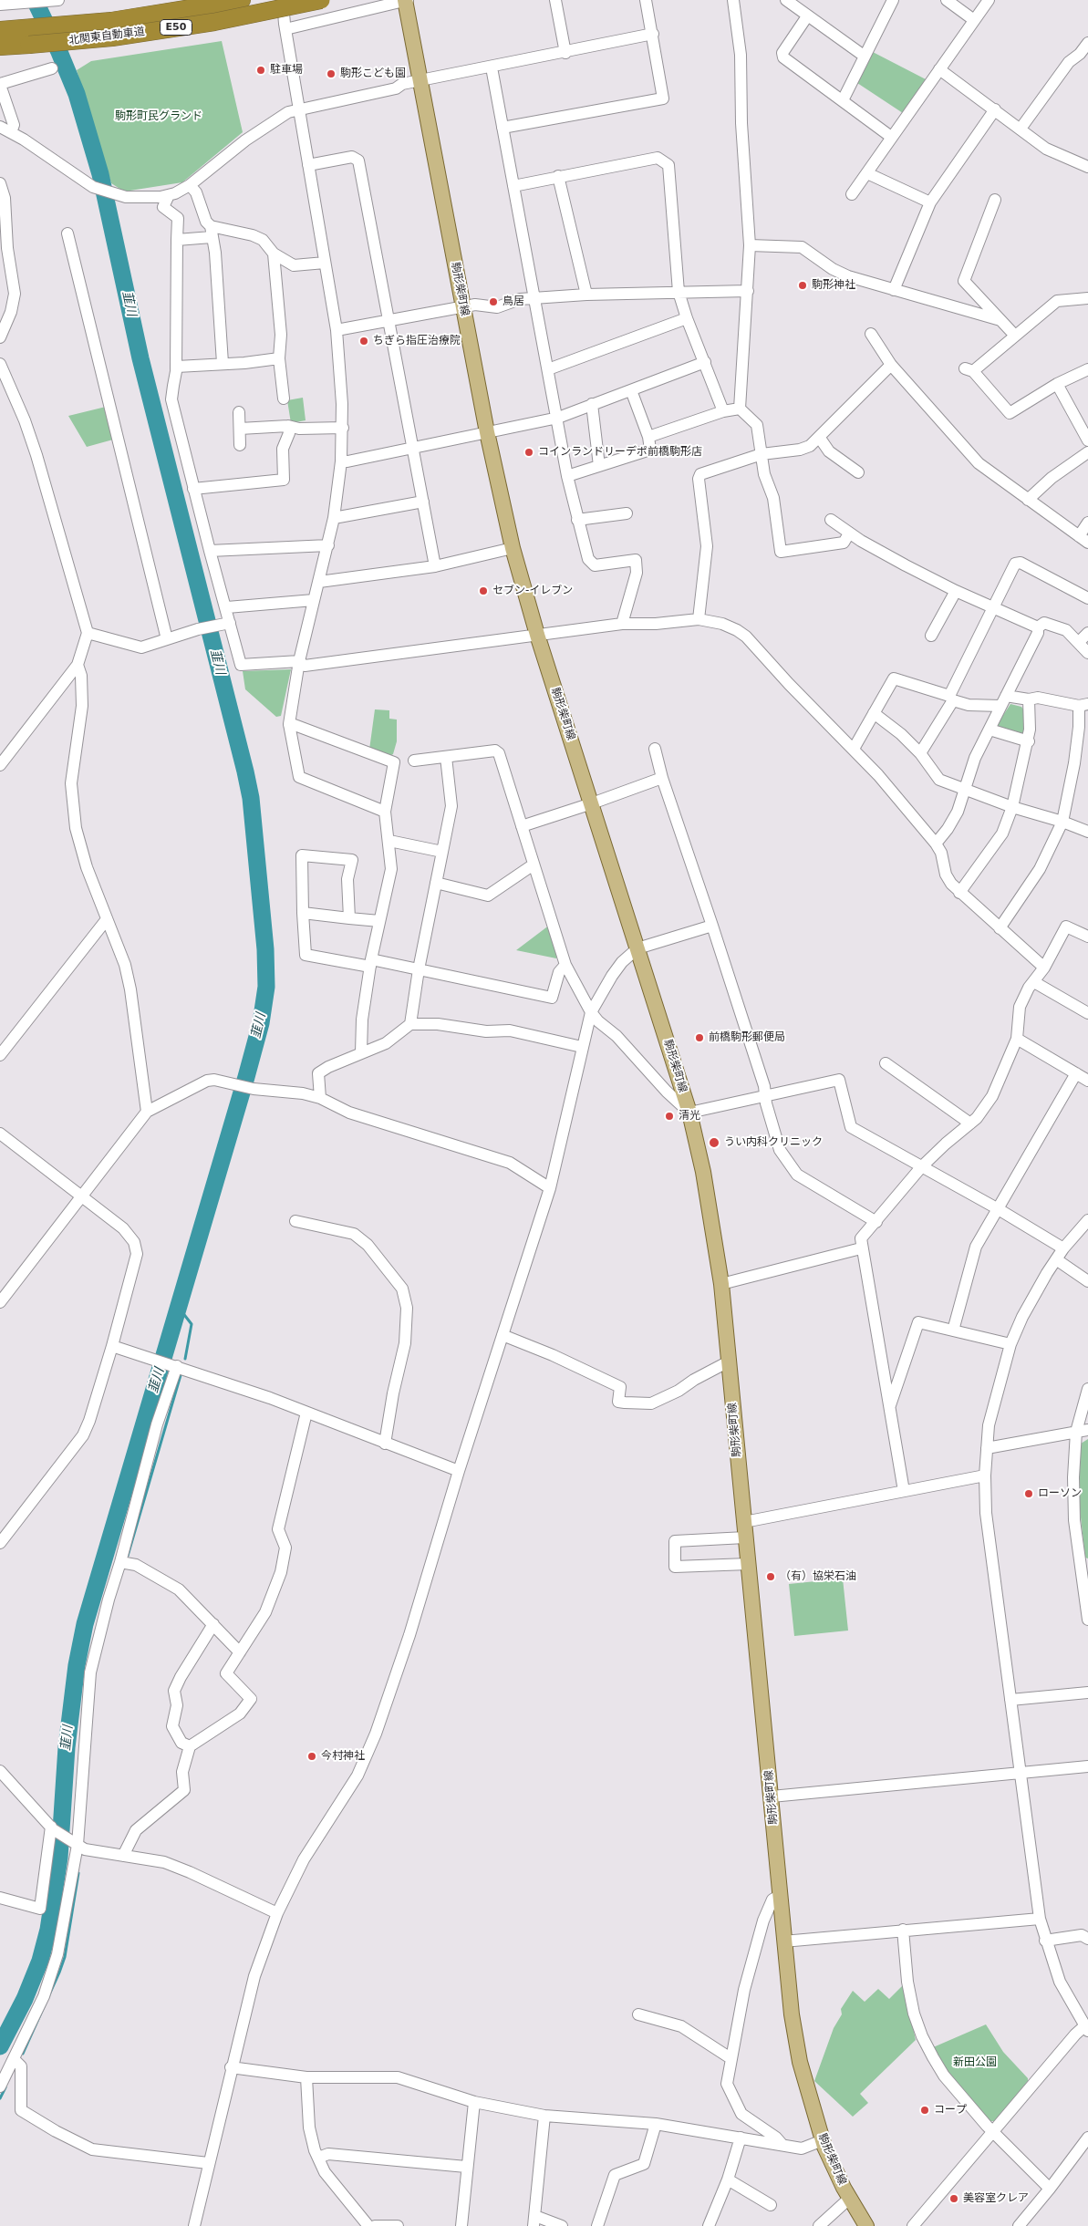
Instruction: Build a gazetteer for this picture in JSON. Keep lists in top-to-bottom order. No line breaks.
{"streets":{"highway":["E50","北関東自動車道"],"main road":["駒形柴町線"]},"water":["韮川"],"parks":["駒形町民グランド","新田公園"],"places":["駐車場","駒形こども園","駒形神社","鳥居","ちぎら指圧治療院","コインランドリーデポ前橋駒形店","セブン-イレブン","前橋駒形郵便局","清光","うい内科クリニック","ローソン","（有）協栄石油","今村神社","コープ","美容室クレア"]}
